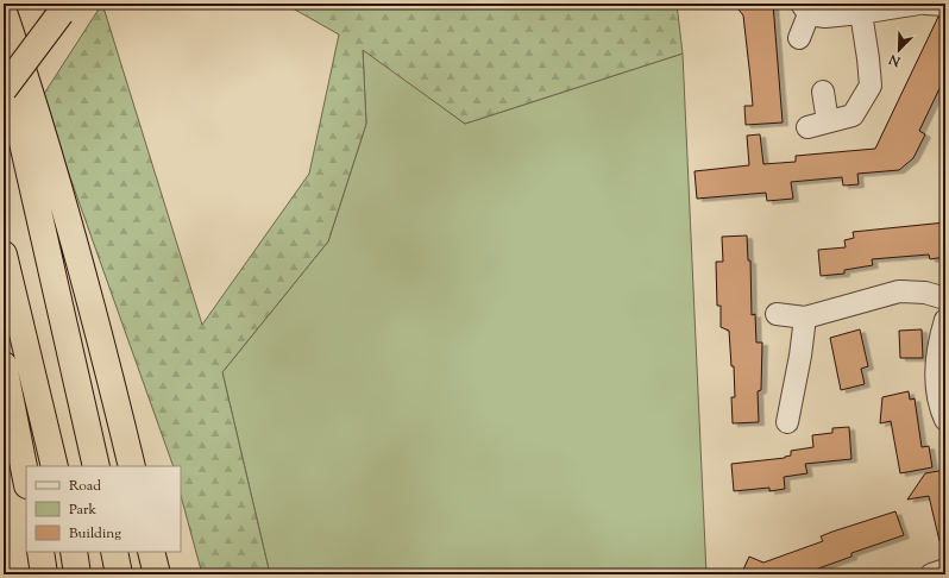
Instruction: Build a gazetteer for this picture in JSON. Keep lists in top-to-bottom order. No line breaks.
{"legend":["Road","Park","Building"],"north":"bottom left"}
